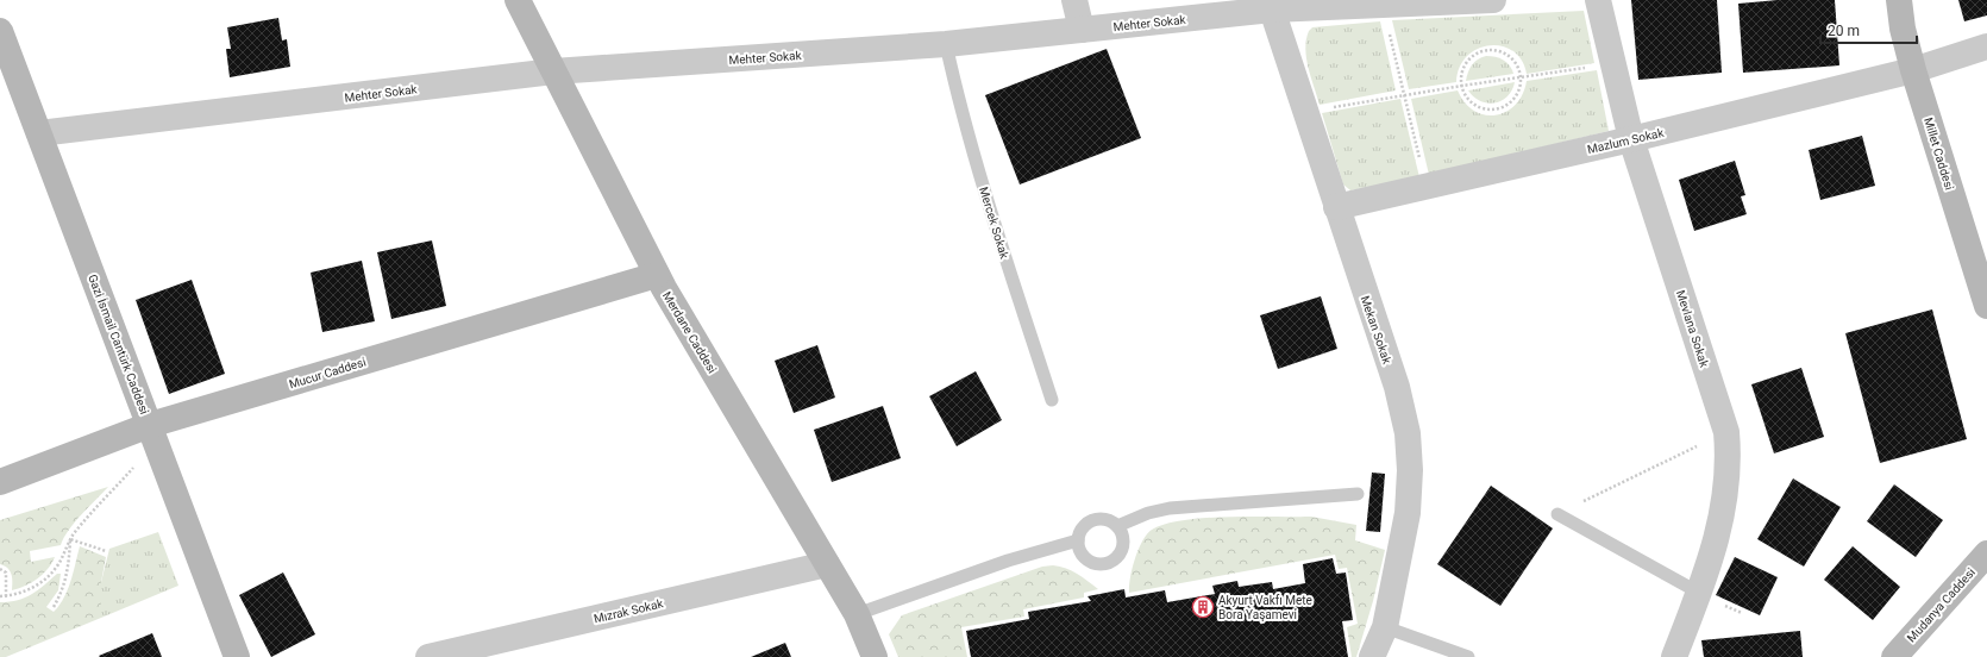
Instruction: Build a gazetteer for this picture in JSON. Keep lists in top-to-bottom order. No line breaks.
{"streets":{"street":["Mehter Sokak","Mazlum Sokak","Millet Caddesi","Mevlana Sokak","Mekan Sokak","Merdane Caddesi","Gazi İsmail Cantürk Caddesi","Mucur Caddesi","Mudanya Caddesi","Mızrak Sokak"],"lane":["Mercek Sokak"]},"crossings":[["Mehter Sokak","Mercek Sokak"],["Mehter Sokak","Mekan Sokak"],["Mehter Sokak","Merdane Caddesi"],["Mehter Sokak","Gazi İsmail Cantürk Caddesi"],["Mazlum Sokak","Millet Caddesi"],["Mazlum Sokak","Mevlana Sokak"],["Mazlum Sokak","Mekan Sokak"],["Merdane Caddesi","Mucur Caddesi"],["Merdane Caddesi","Mızrak Sokak"],["Gazi İsmail Cantürk Caddesi","Mucur Caddesi"]],"places":{"building":["Akyurt Vakfı Mete Bora Yaşamevi"]},"scale_bar":"20 m"}
